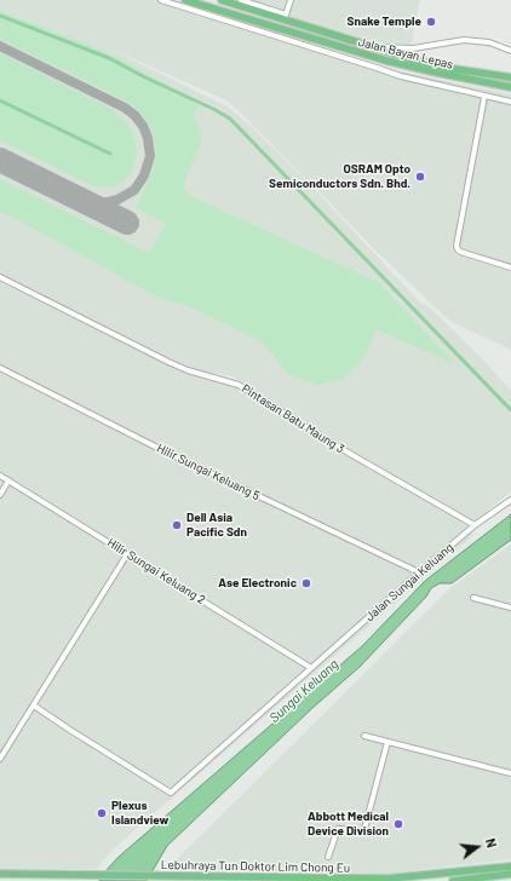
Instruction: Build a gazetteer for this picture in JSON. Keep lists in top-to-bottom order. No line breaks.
{"streets":{"highway":["Jalan Bayan Lepas","Lebuhraya Tun Doktor Lim Chong Eu"],"street":["Pintasan Batu Maung 3","Hilir Sungai Keluang 5","Hilir Sungai Keluang 2","Jalan Sungai Keluang"]},"crossings":[["Pintasan Batu Maung 3","Jalan Sungai Keluang"],["Hilir Sungai Keluang 5","Jalan Sungai Keluang"],["Hilir Sungai Keluang 2","Jalan Sungai Keluang"]],"water":["Sungai Keluang"],"places":["Snake Temple","OSRAM Opto Semiconductors Sdn. Bhd.","Dell Asia Pacific Sdn","Ase Electronic","Plexus Islandview","Abbott Medical Device Division"],"north":"right"}
